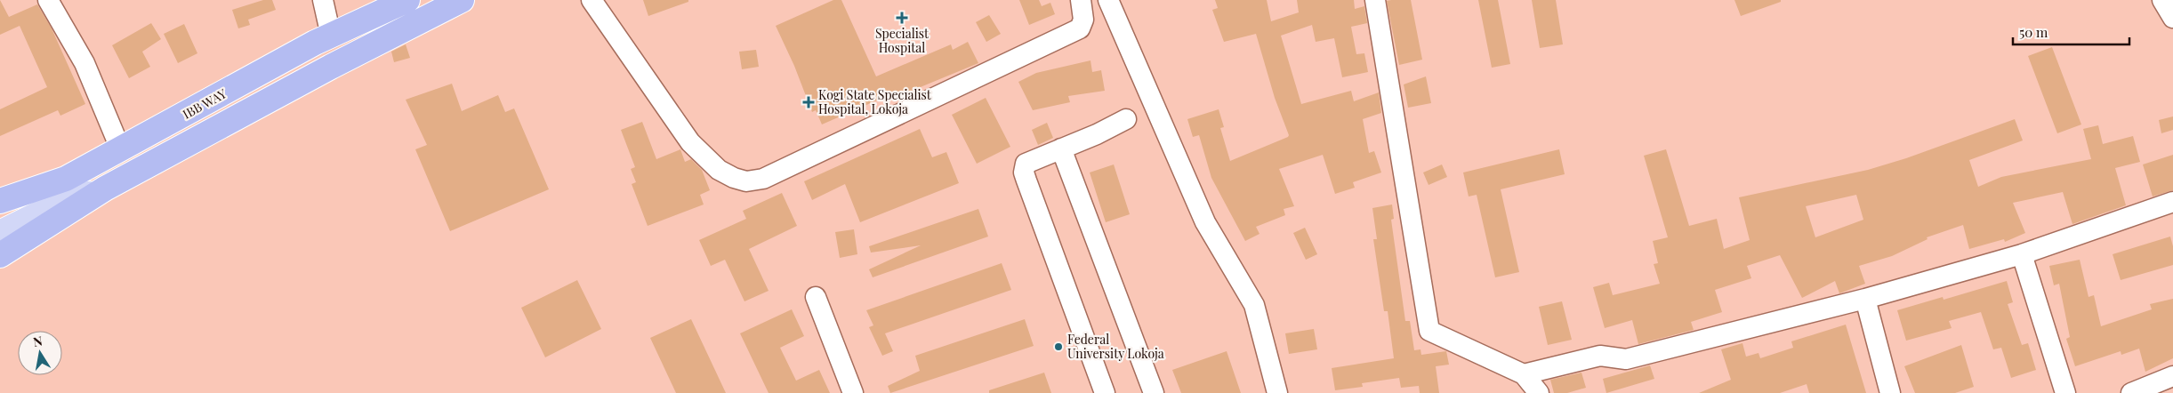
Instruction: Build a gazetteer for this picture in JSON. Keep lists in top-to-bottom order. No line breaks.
{"streets":{"highway":["IBB WAY"]},"places":{"health":["Specialist Hospital","Kogi State Specialist Hospital, Lokoja"],"other":["Federal University Lokoja"]},"scale_bar":"50 m","north":"top"}
